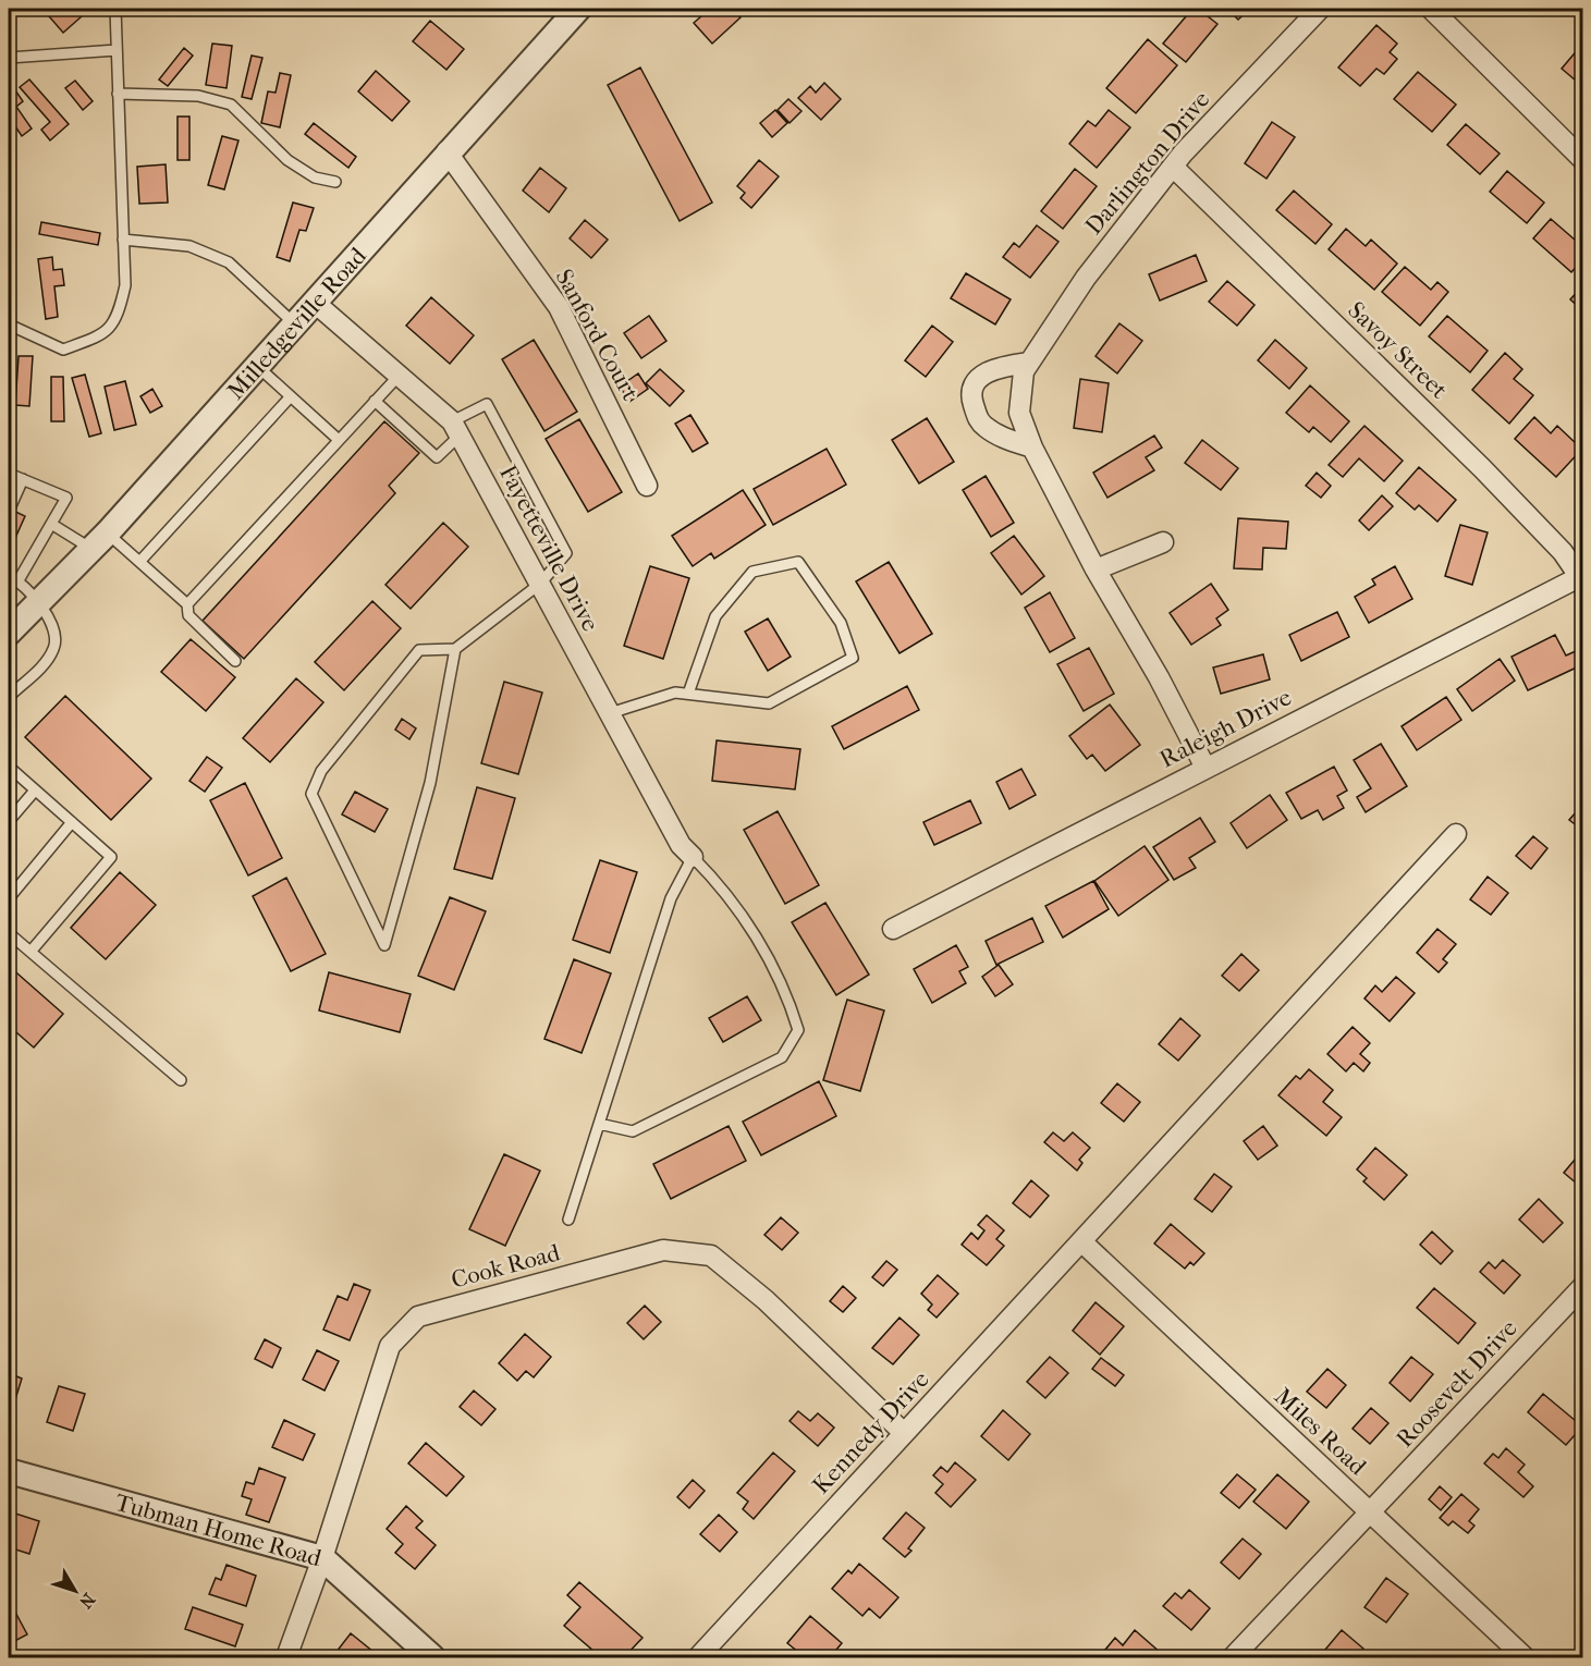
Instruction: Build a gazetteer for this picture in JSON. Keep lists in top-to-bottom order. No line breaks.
{"streets":{"street":["Darlington Drive","Milledgeville Road","Sanford Court","Savoy Street","Fayetteville Drive","Raleigh Drive","Cook Road","Roosevelt Drive","Miles Road","Kennedy Drive","Tubman Home Road"]},"crossings":[["Darlington Drive","Savoy Street"],["Darlington Drive","Raleigh Drive"],["Milledgeville Road","Sanford Court"],["Milledgeville Road","Fayetteville Drive"],["Savoy Street","Raleigh Drive"],["Cook Road","Kennedy Drive"],["Cook Road","Tubman Home Road"],["Roosevelt Drive","Miles Road"],["Miles Road","Kennedy Drive"]],"north":"bottom right"}
